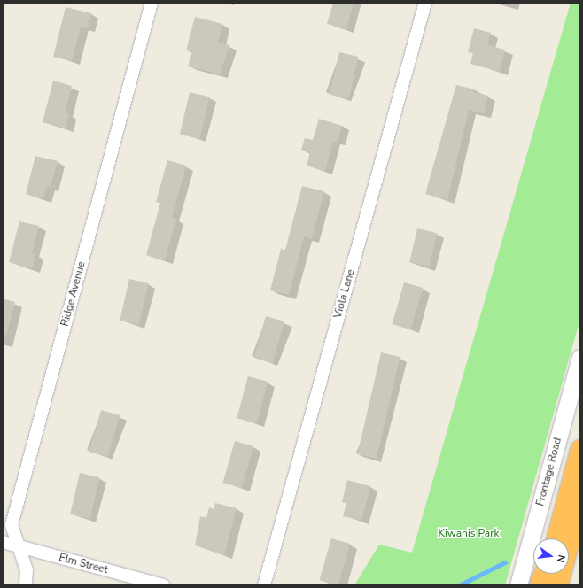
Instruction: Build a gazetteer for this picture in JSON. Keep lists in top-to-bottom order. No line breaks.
{"streets":{"street":["Ridge Avenue","Viola Lane","Frontage Road","Elm Street"]},"crossings":[["Ridge Avenue","Elm Street"]],"parks":["Kiwanis Park"],"north":"right"}
